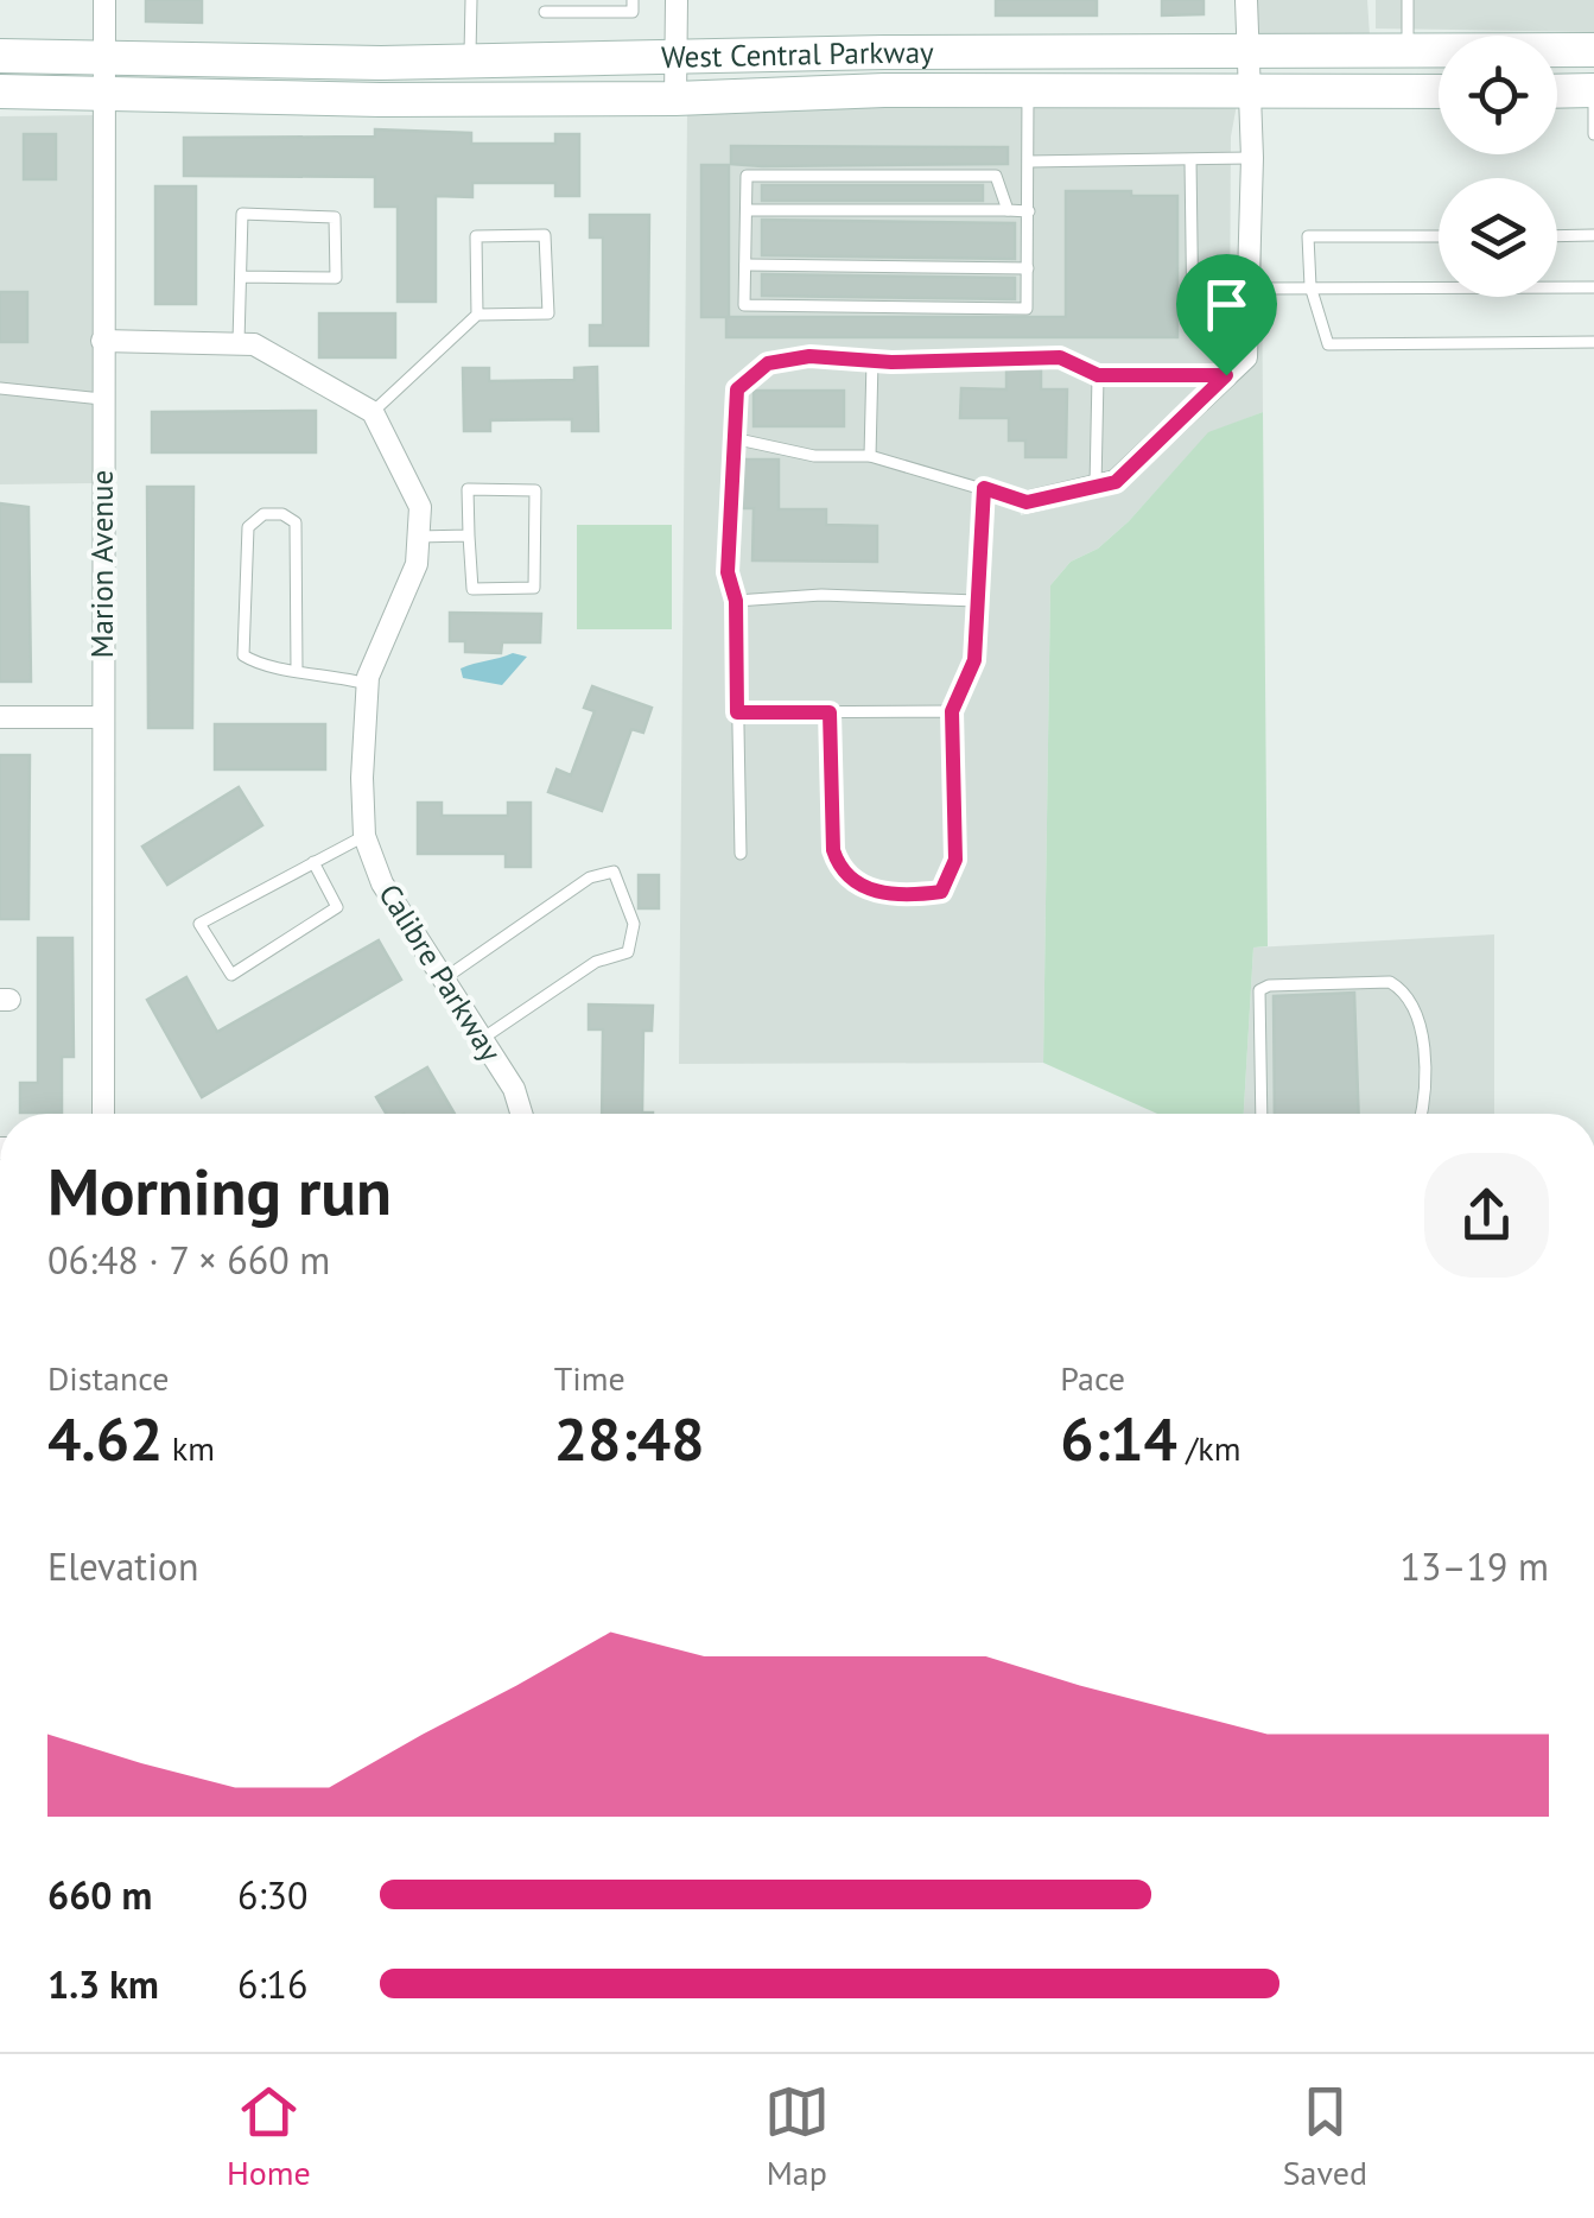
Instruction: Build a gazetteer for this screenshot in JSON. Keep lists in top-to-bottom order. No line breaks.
{"streets":{"main road":["West Central Parkway"],"street":["Marion Avenue","Calibre Parkway"]},"crossings":[["West Central Parkway","Marion Avenue"]],"page":{"heading":["Morning run","06:48 · 7 × 660 m"],"stats":[["Distance","4.62 km"],["Time","28:48"],["Pace","6:14 /km"]],"chart":["Elevation","13–19 m"],"list":[{"name":"660 m","note":"6:30"},{"name":"1.3 km","note":"6:16"}],"tabs":["Home","Map","Saved"]}}
